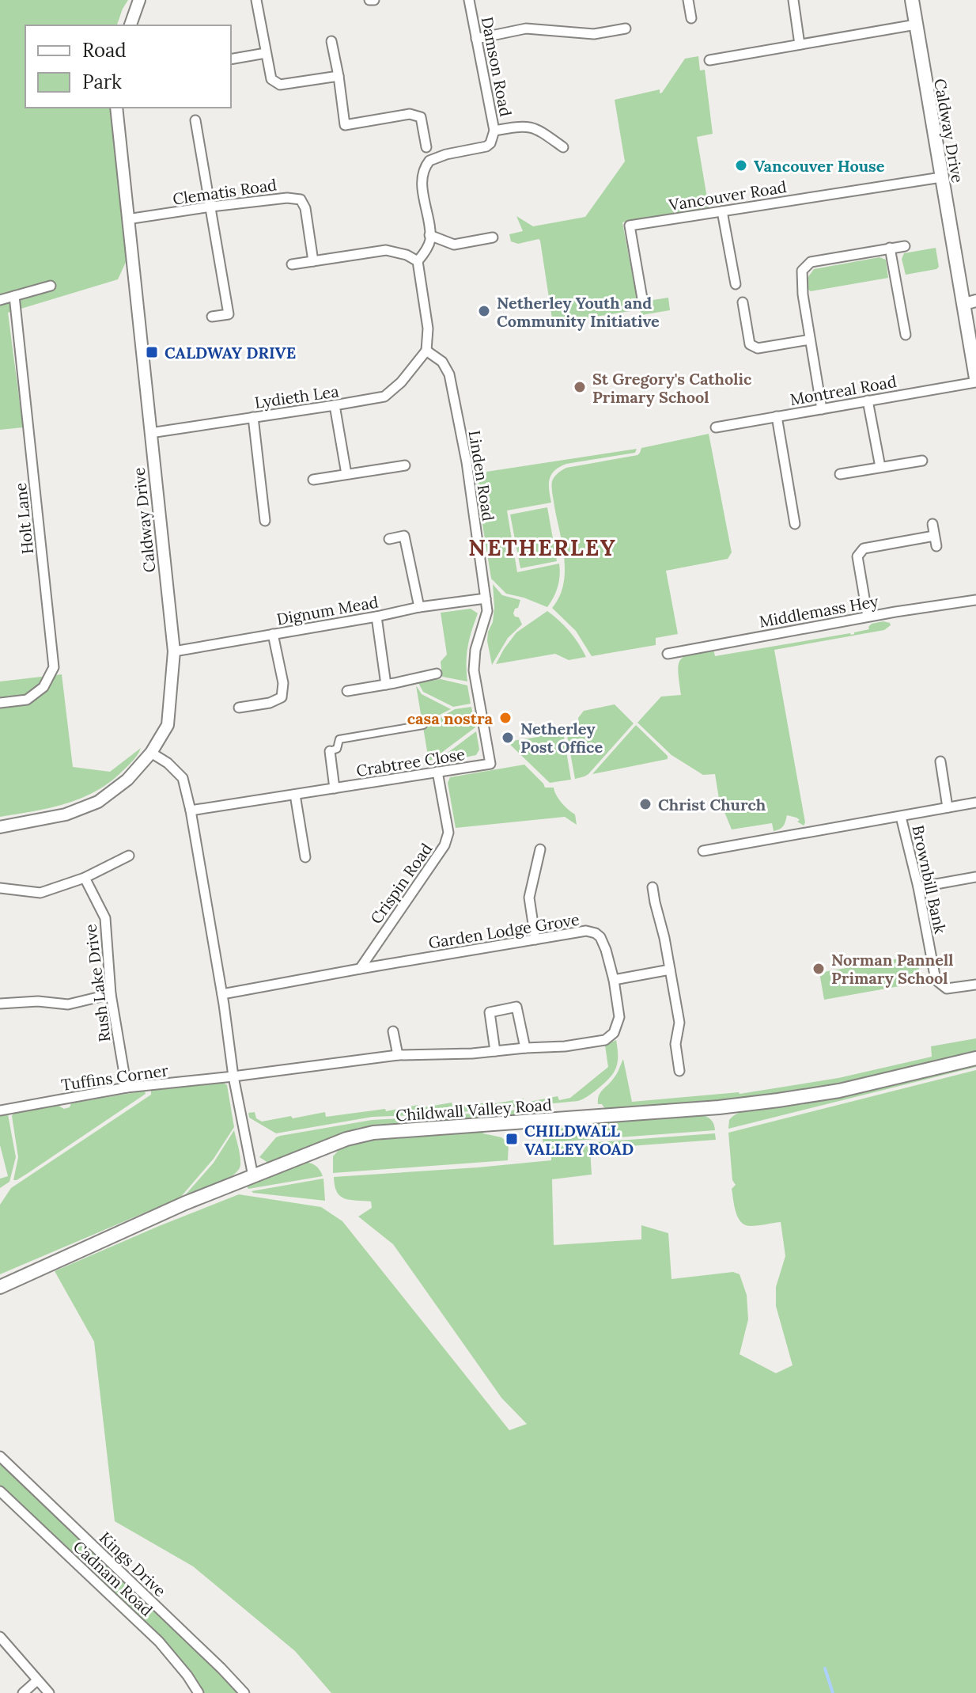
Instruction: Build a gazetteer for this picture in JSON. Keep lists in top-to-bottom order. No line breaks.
{"streets":{"main road":["Caldway Drive","Childwall Valley Road"],"street":["Damson Road","Clematis Road","Vancouver Road","Montreal Road","Lydieth Lea","Linden Road","Holt Lane","Dignum Mead","Middlemass Hey","Crabtree Close","Brownbill Bank","Crispin Road","Garden Lodge Grove","Rush Lake Drive","Tuffins Corner","Kings Drive","Cadnam Road"]},"crossings":[["Caldway Drive","Clematis Road"],["Caldway Drive","Vancouver Road"],["Caldway Drive","Montreal Road"],["Caldway Drive","Lydieth Lea"],["Caldway Drive","Dignum Mead"],["Lydieth Lea","Linden Road"],["Linden Road","Dignum Mead"],["Linden Road","Crabtree Close"],["Crabtree Close","Crispin Road"],["Crispin Road","Garden Lodge Grove"],["Garden Lodge Grove","Tuffins Corner"],["Rush Lake Drive","Tuffins Corner"]],"districts":["NETHERLEY"],"places":{"other":["Vancouver House","Netherley Youth and Community Initiative","St Gregory's Catholic Primary School","casa nostra","Netherley Post Office","Christ Church","Norman Pannell Primary School"],"transit":["CALDWAY DRIVE","CHILDWALL VALLEY ROAD"]},"legend":["Road","Park"]}
